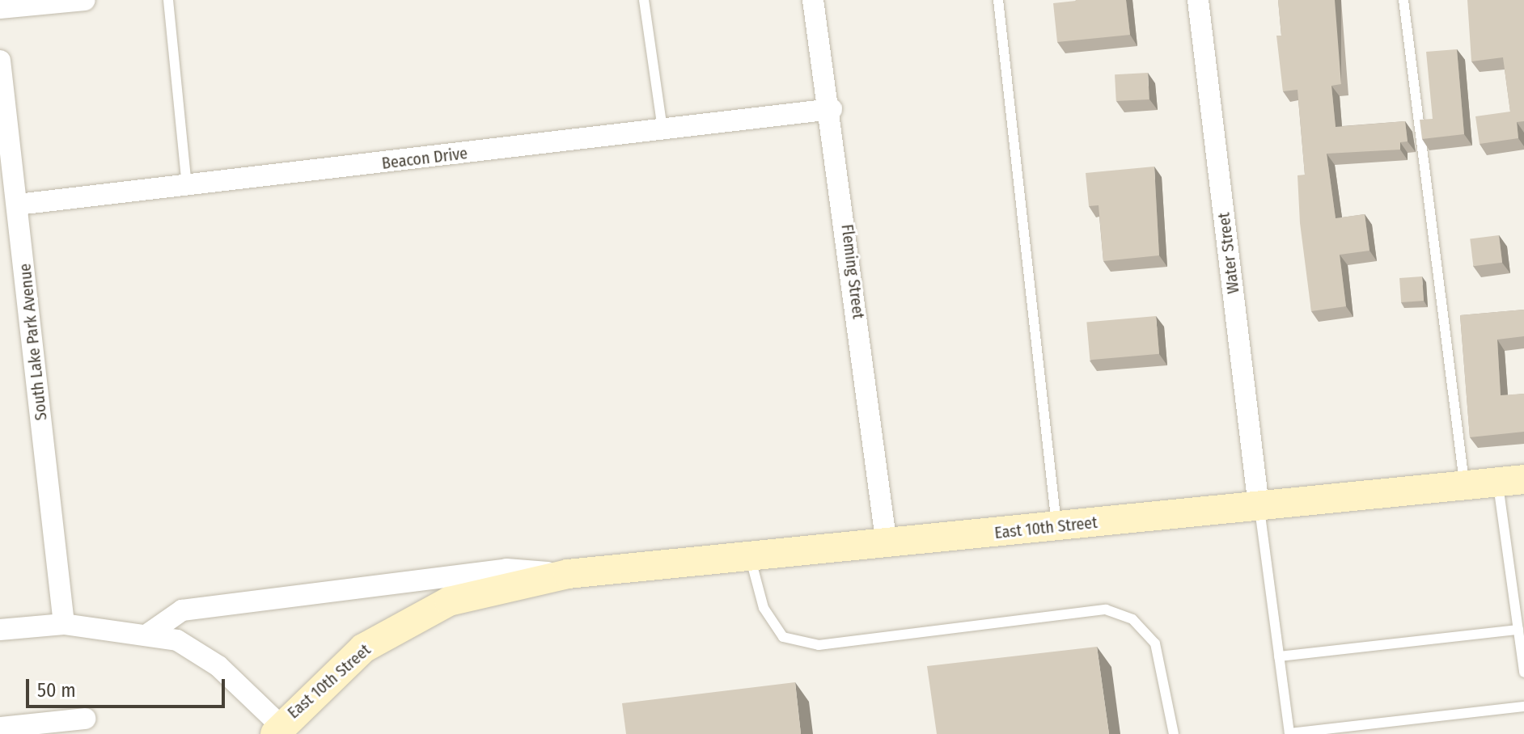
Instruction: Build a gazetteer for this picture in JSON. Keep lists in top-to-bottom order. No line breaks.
{"streets":{"main road":["East 10th Street"],"street":["Beacon Drive","Water Street","Fleming Street","South Lake Park Avenue"]},"crossings":[["Beacon Drive","Fleming Street"],["Beacon Drive","South Lake Park Avenue"],["Water Street","East 10th Street"],["Fleming Street","East 10th Street"],["South Lake Park Avenue","East 10th Street"]],"scale_bar":"50 m"}
